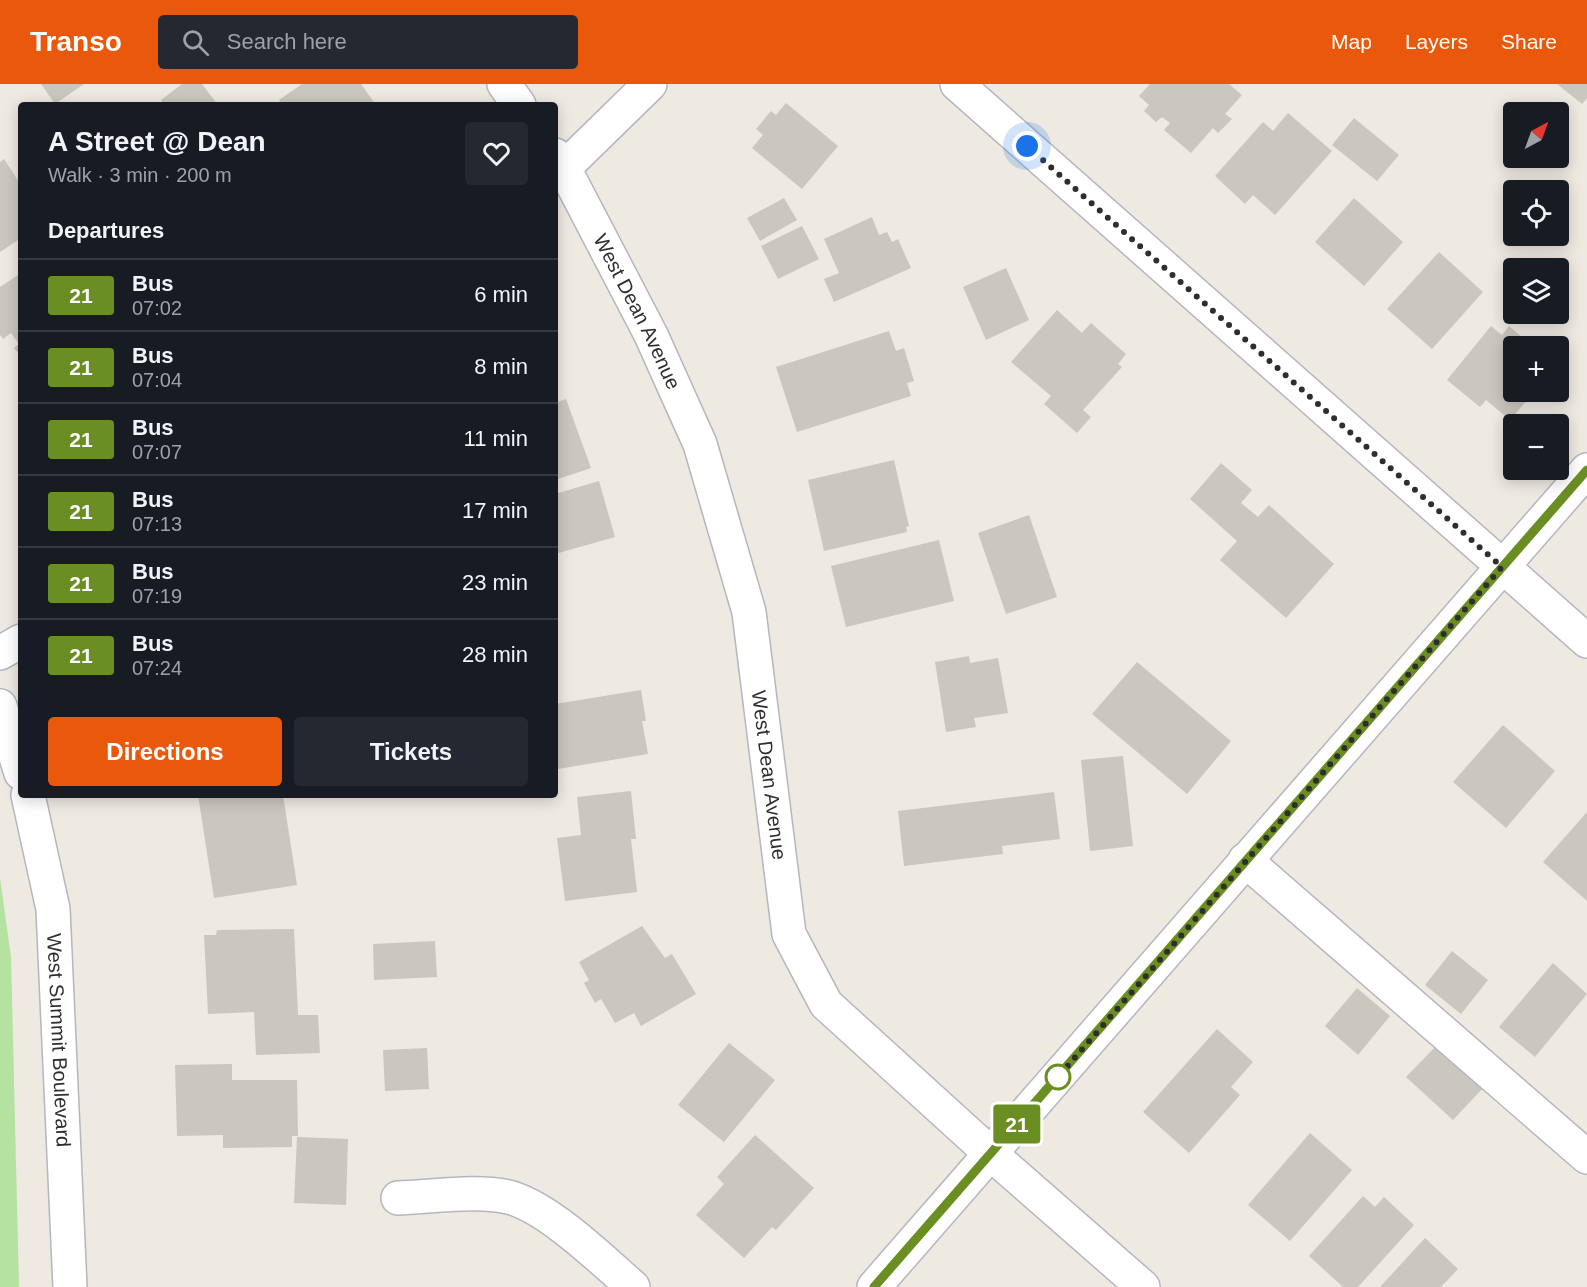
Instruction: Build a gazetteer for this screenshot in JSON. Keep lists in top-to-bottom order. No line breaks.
{"streets":{"street":["West Dean Avenue","West Summit Boulevard"]},"lines":["bus line 21"],"north":"top right","page":{"header":"Transo","search":"Search here","nav":["Map","Layers","Share"],"on_map":"21","map_buttons":["+","−"],"heading":[["A Street @ Dean","Walk · 3 min · 200 m"],"Departures"],"list":[{"mark":"21","name":"Bus","note":"07:02","value":"6 min"},{"mark":"21","name":"Bus","note":"07:04","value":"8 min"},{"mark":"21","name":"Bus","note":"07:07","value":"11 min"},{"mark":"21","name":"Bus","note":"07:13","value":"17 min"},{"mark":"21","name":"Bus","note":"07:19","value":"23 min"},{"mark":"21","name":"Bus","note":"07:24","value":"28 min"}],"buttons":["Directions","Tickets"]}}
